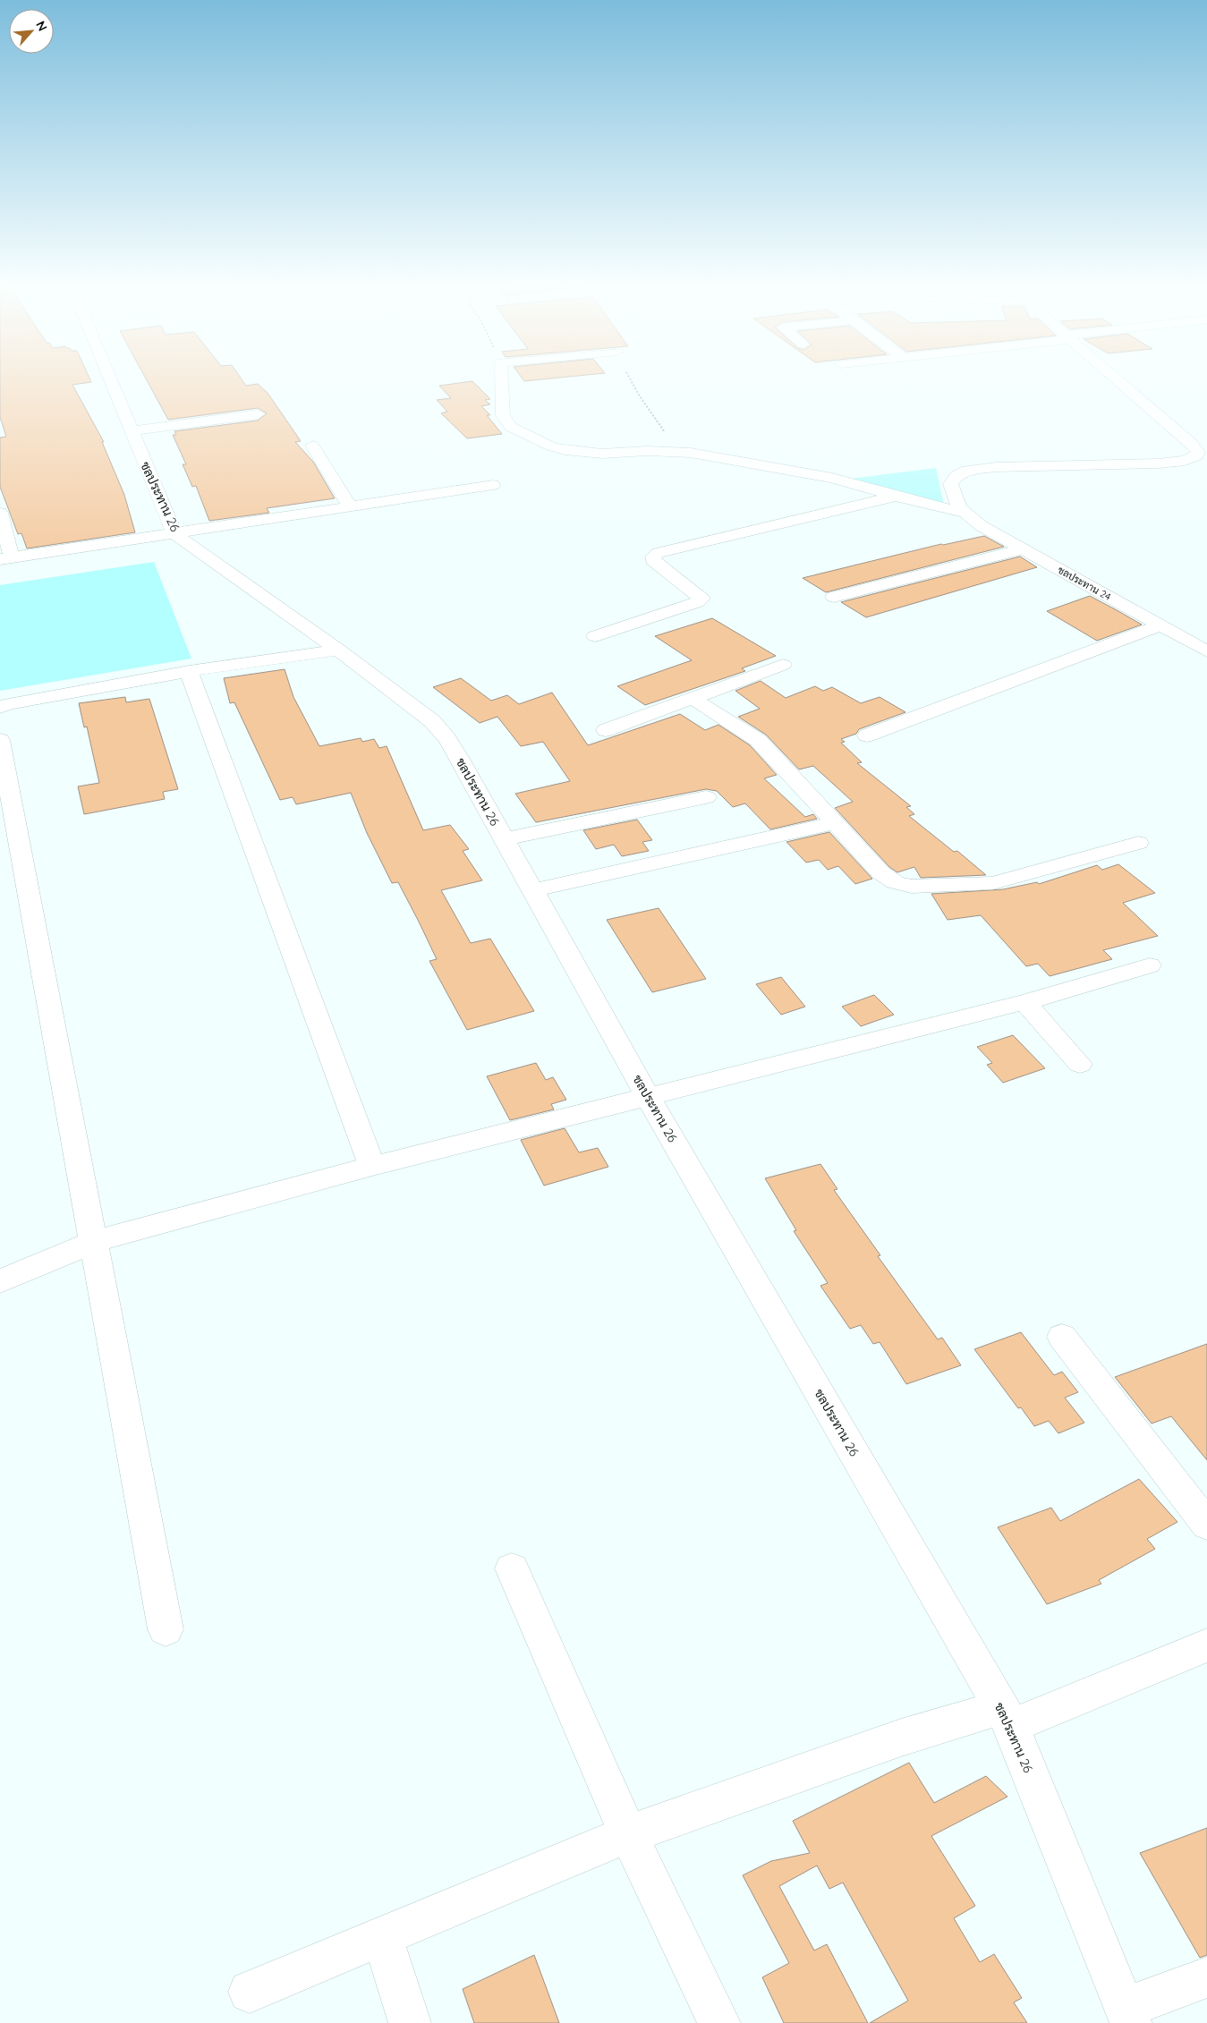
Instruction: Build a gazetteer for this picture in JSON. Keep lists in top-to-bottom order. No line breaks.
{"streets":{"street":["ชลประทาน 26","ชลประทาน 24"]},"north":"top right"}
